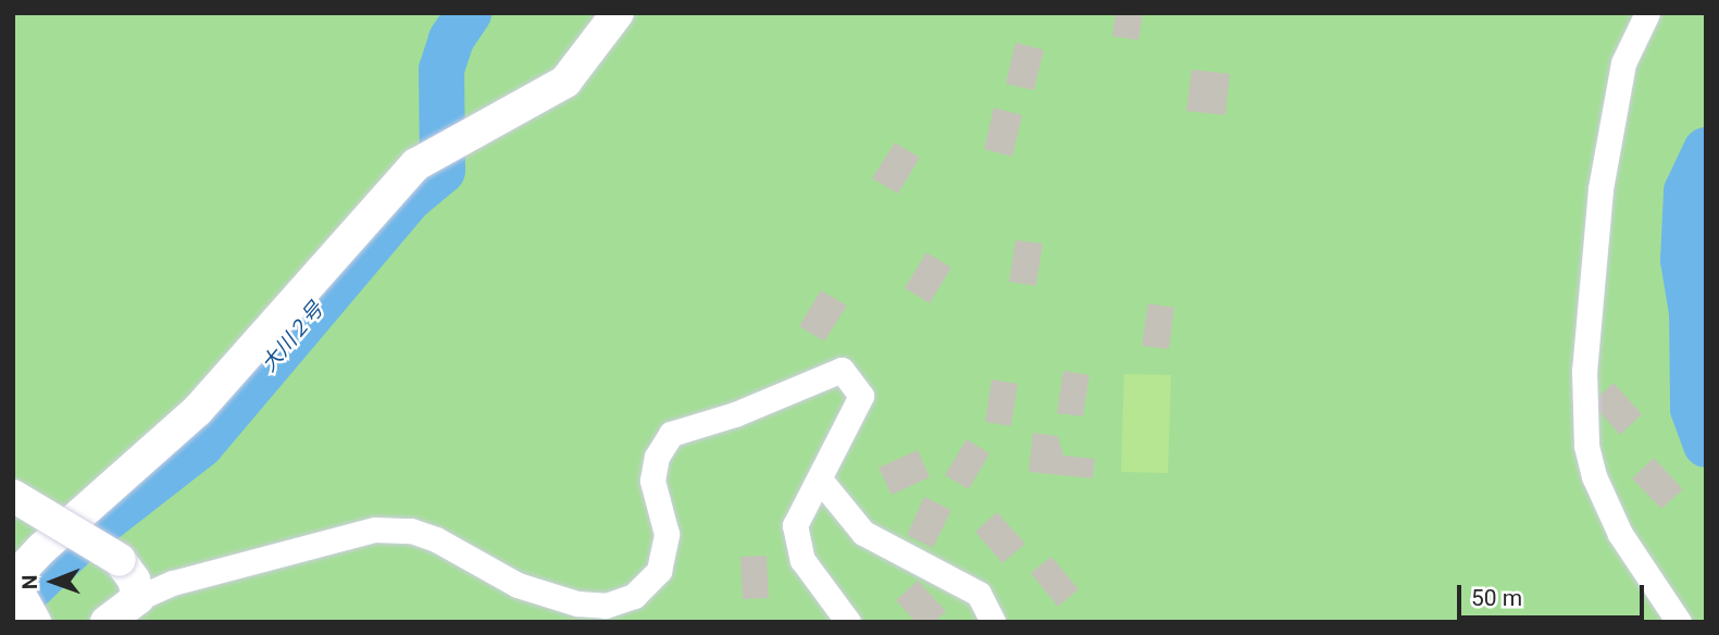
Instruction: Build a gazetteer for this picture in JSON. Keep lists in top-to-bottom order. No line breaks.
{"water":["大川２号"],"scale_bar":"50 m","north":"left"}
